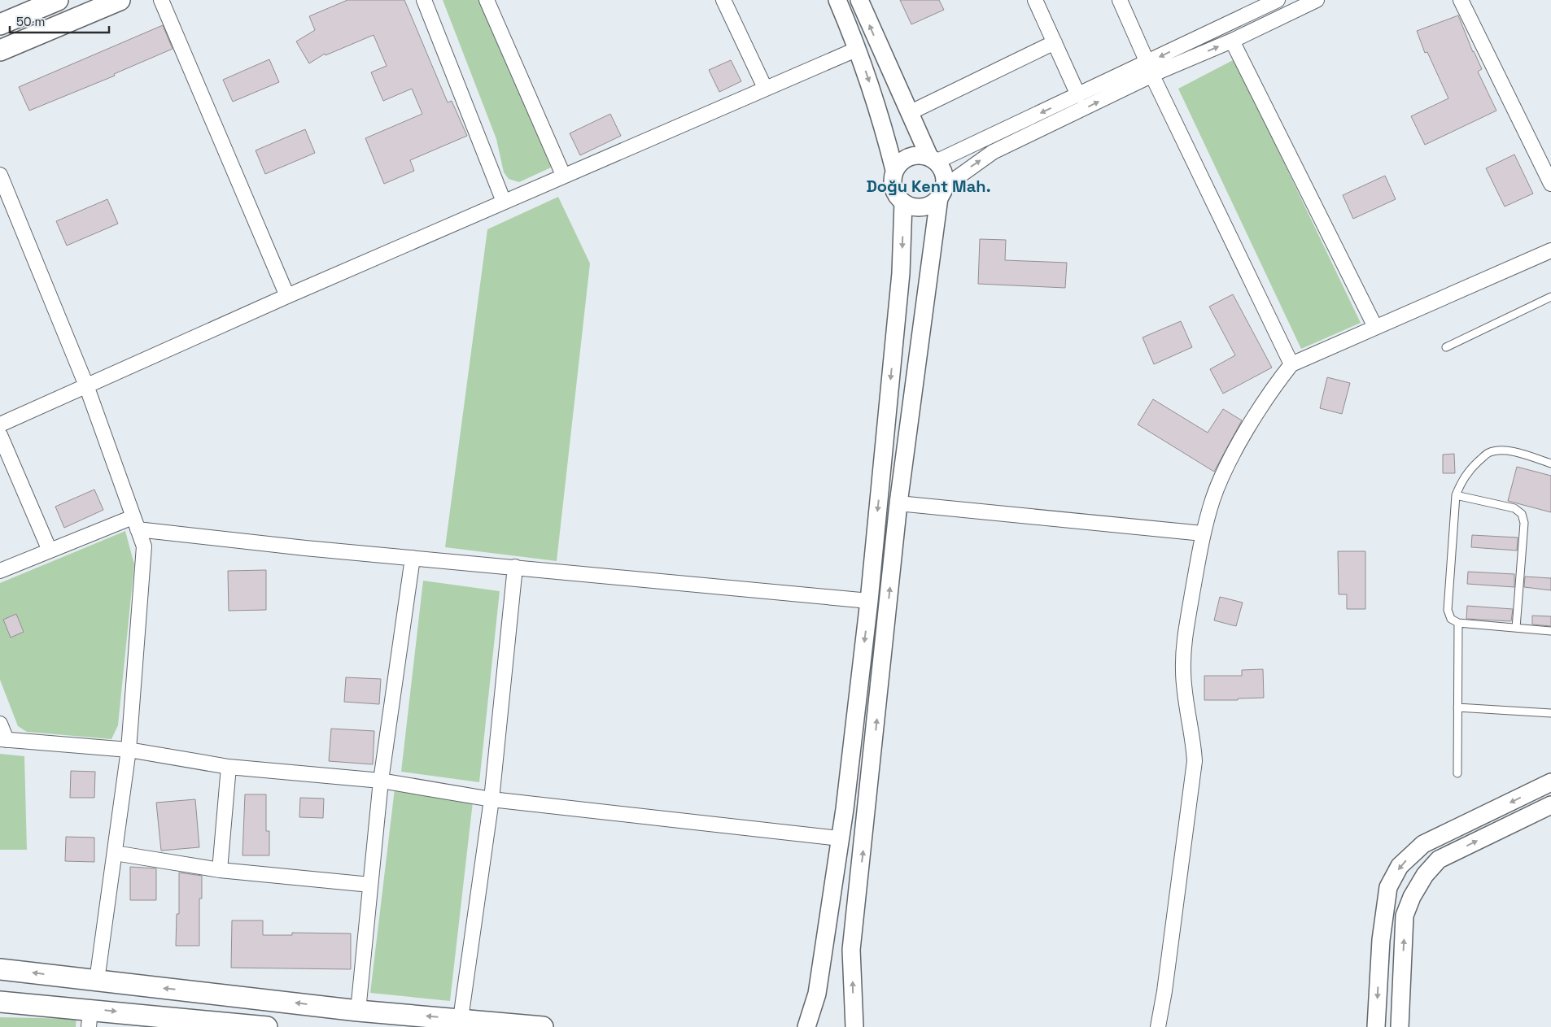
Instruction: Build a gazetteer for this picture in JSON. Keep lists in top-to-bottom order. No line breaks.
{"districts":["Doğu Kent Mah."],"scale_bar":"50 m"}
